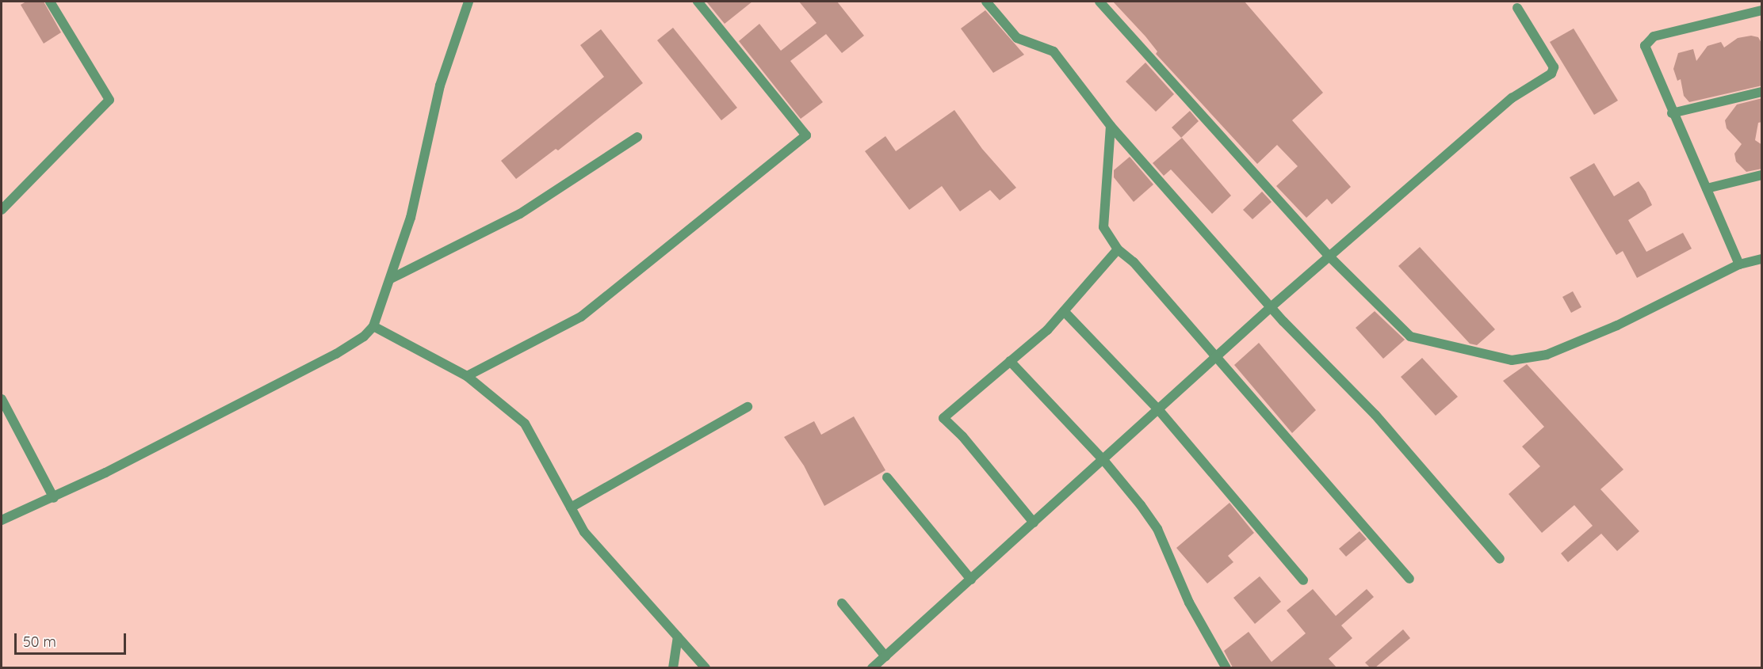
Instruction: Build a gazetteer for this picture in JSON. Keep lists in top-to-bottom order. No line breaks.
{"scale_bar":"50 m"}
